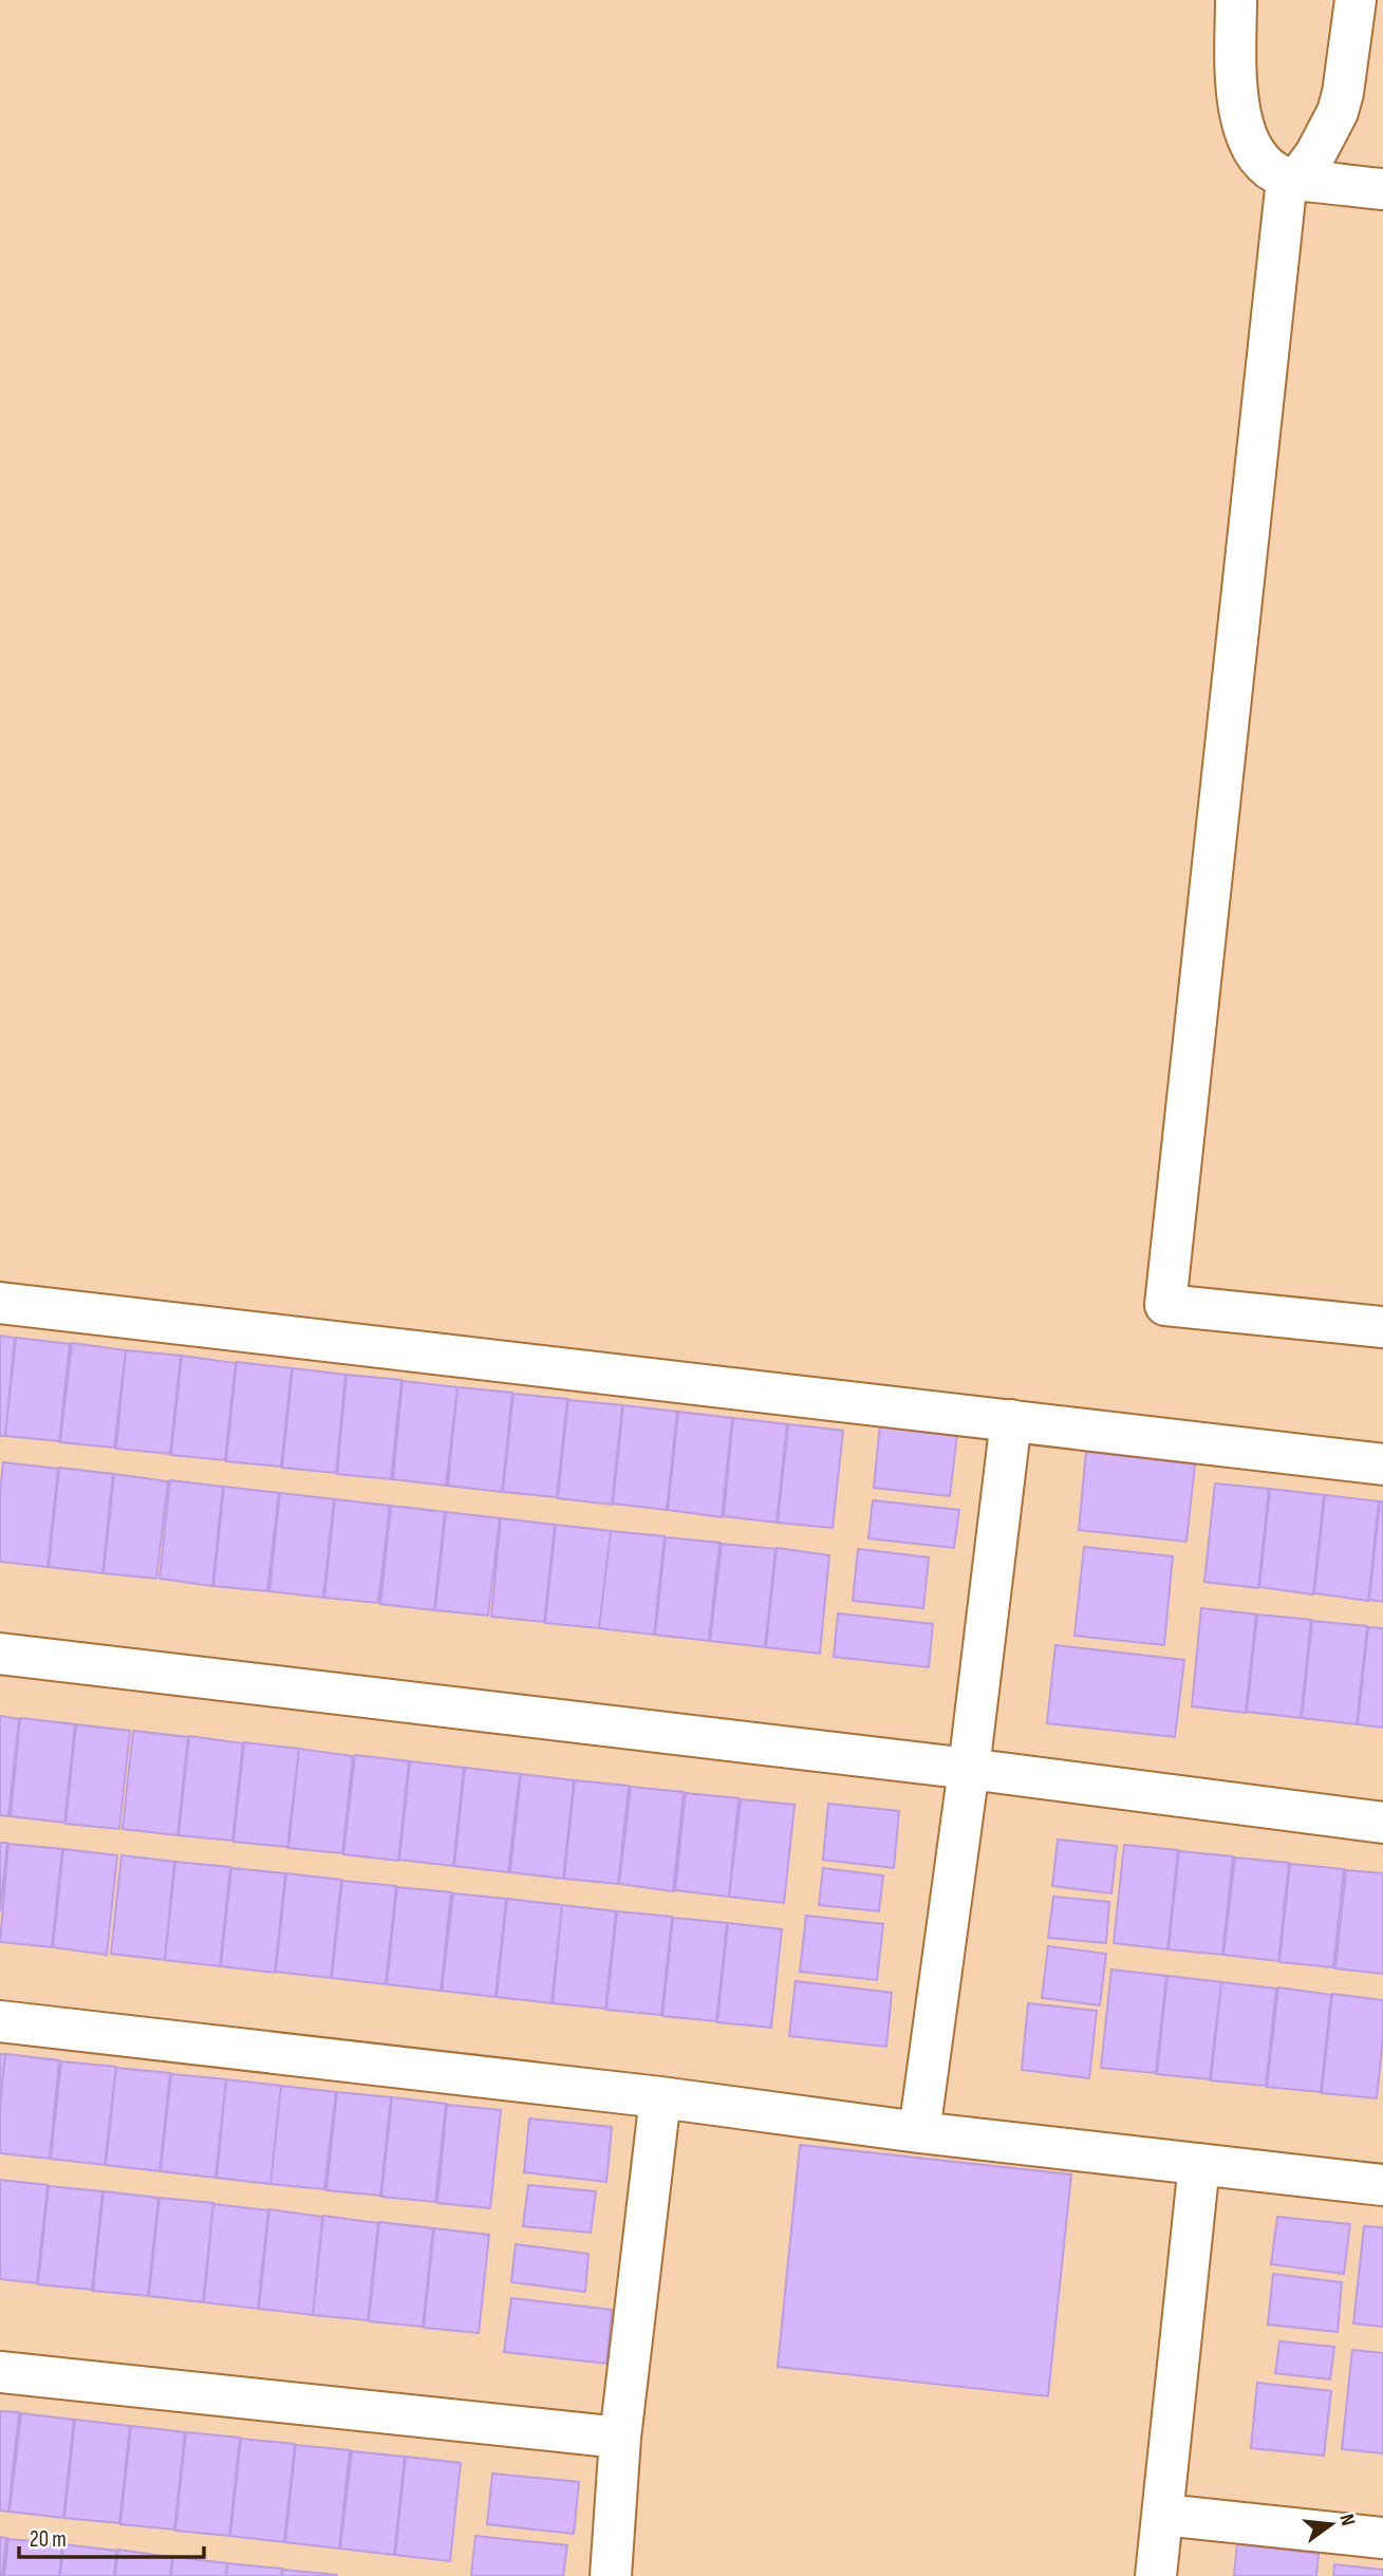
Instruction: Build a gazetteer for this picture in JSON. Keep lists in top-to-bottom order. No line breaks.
{"scale_bar":"20 m","north":"right"}
